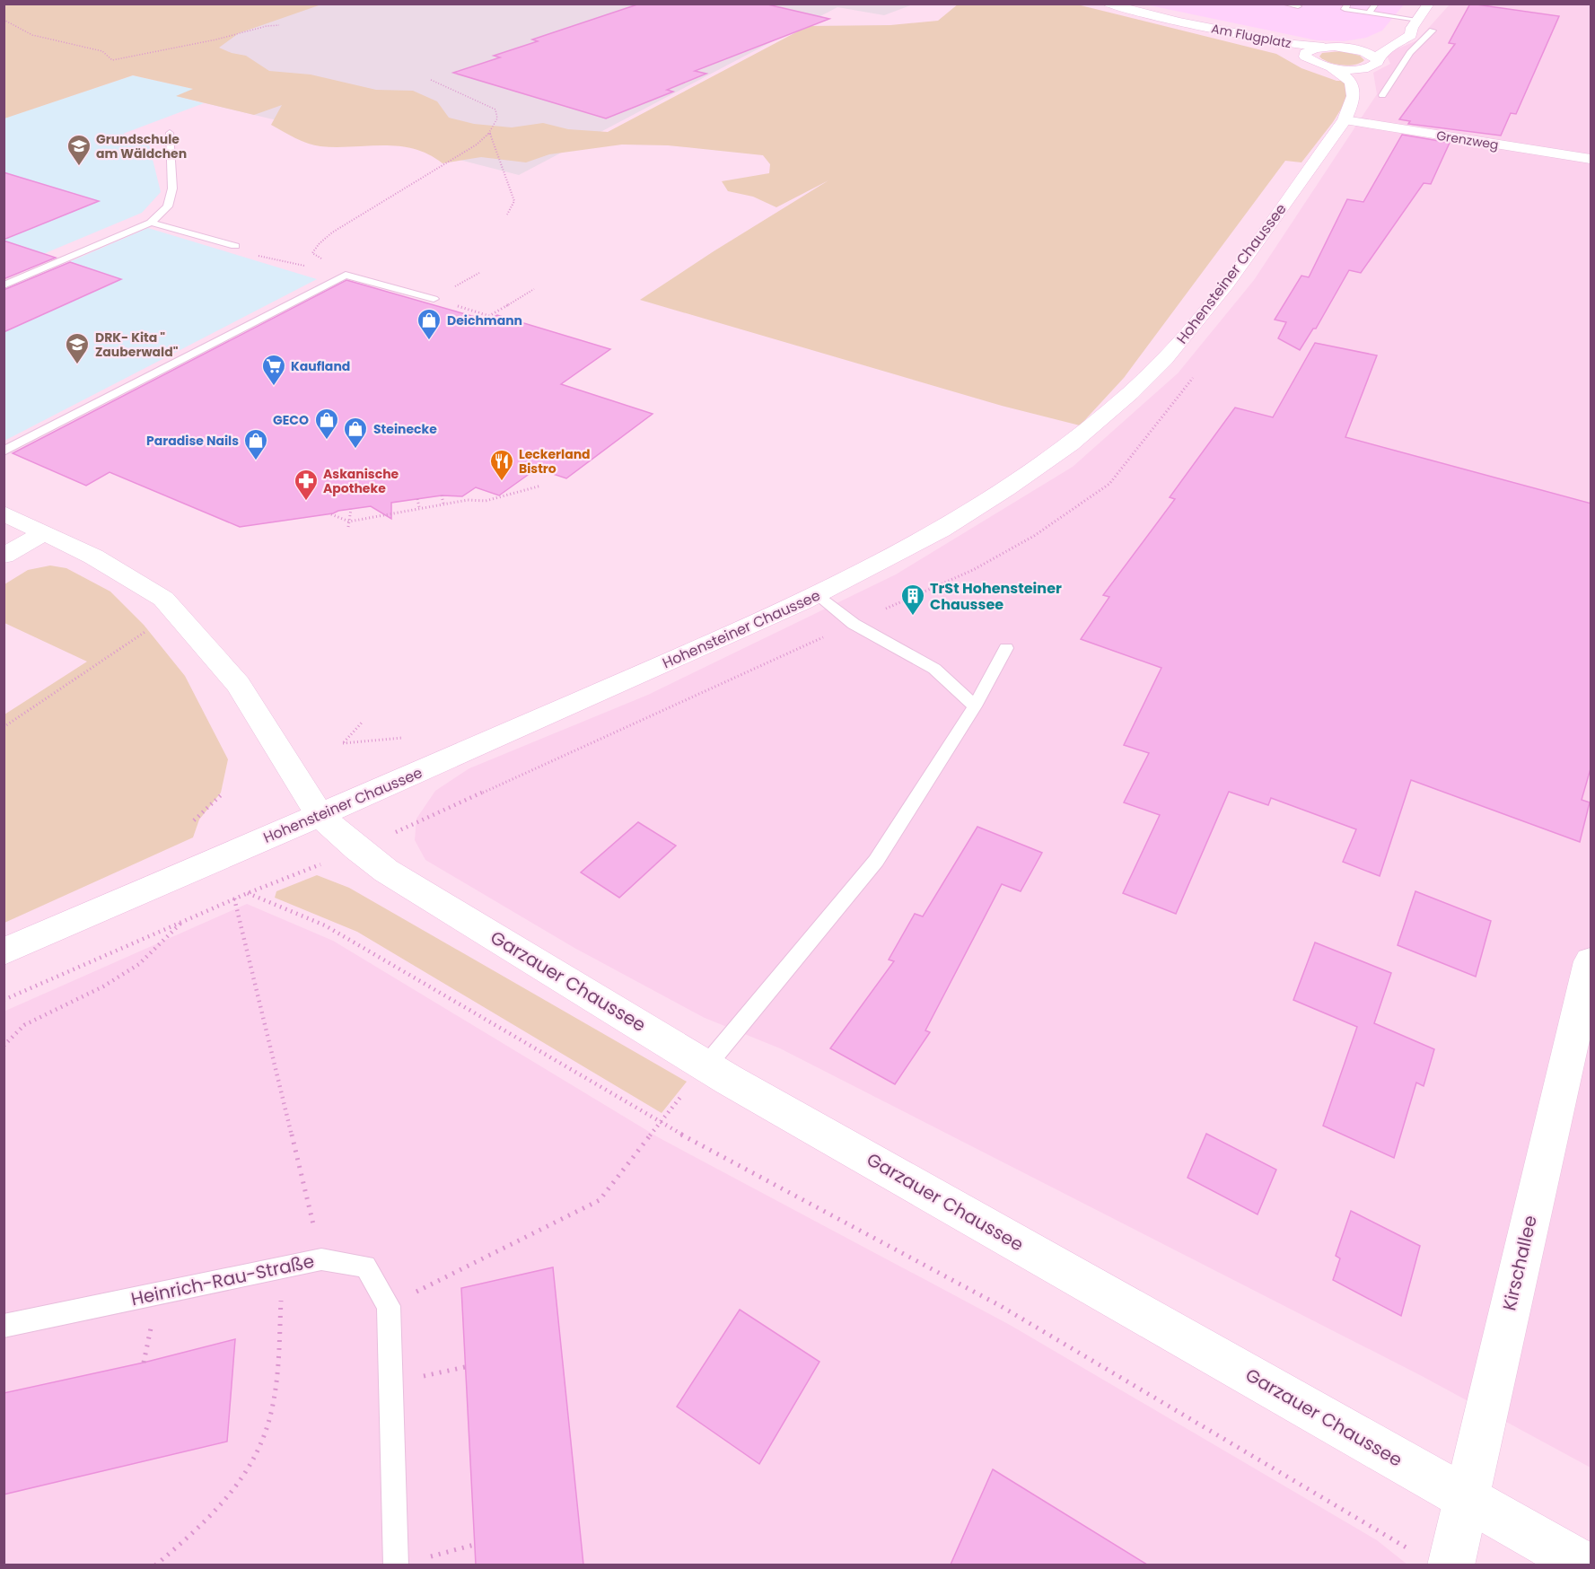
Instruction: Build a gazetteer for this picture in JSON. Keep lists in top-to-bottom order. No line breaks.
{"streets":{"main road":["Am Flugplatz","Grenzweg","Hohensteiner Chaussee","Garzauer Chaussee","Kirschallee"],"lane":["Heinrich-Rau-Straße"]},"crossings":[["Am Flugplatz","Hohensteiner Chaussee"],["Grenzweg","Hohensteiner Chaussee"],["Hohensteiner Chaussee","Garzauer Chaussee"],["Garzauer Chaussee","Kirschallee"]],"places":{"school or university":["Grundschule am Wäldchen","DRK- Kita \" Zauberwald\""],"shop":["Deichmann","GECO","Steinecke","Paradise Nails"],"supermarket":["Kaufland"],"restaurant":["Leckerland Bistro"],"pharmacy":["Askanische Apotheke"],"building":["TrSt Hohensteiner Chaussee"]}}
